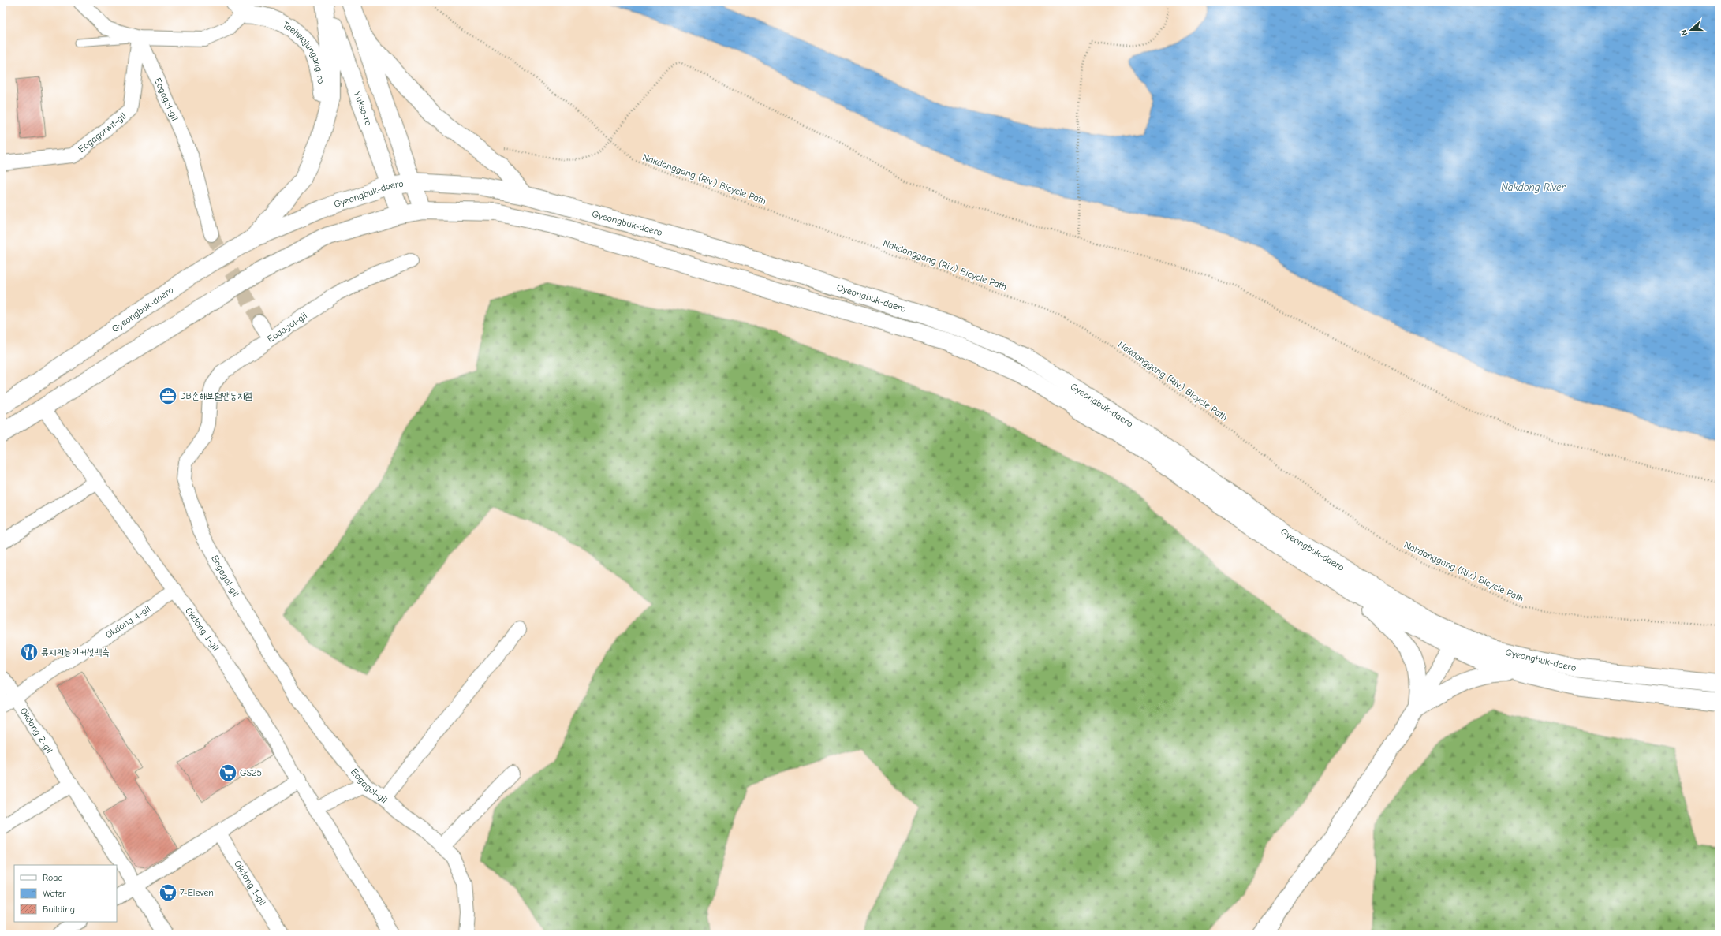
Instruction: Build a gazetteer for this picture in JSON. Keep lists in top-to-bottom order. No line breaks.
{"streets":{"street":["Taehwajungang-ro","Eogagol-gil","Yuksa-ro","Eogagorwit-gil","Gyeongbuk-daero","Okdong 4-gil","Okdong 1-gil","Okdong 2-gil"],"path":["Nakdonggang (Riv.) Bicycle Path"]},"crossings":[["Eogagol-gil","Eogagorwit-gil"],["Yuksa-ro","Gyeongbuk-daero"],["Gyeongbuk-daero","Okdong 1-gil"],["Okdong 4-gil","Okdong 1-gil"],["Okdong 4-gil","Okdong 2-gil"]],"water":["Nakdong River"],"places":{"office":["DB손해보험안동지점"],"restaurant":["류지의능이버섯백숙"],"supermarket":["GS25","7-Eleven"]},"legend":["Road","Water","Building"],"north":"left"}
